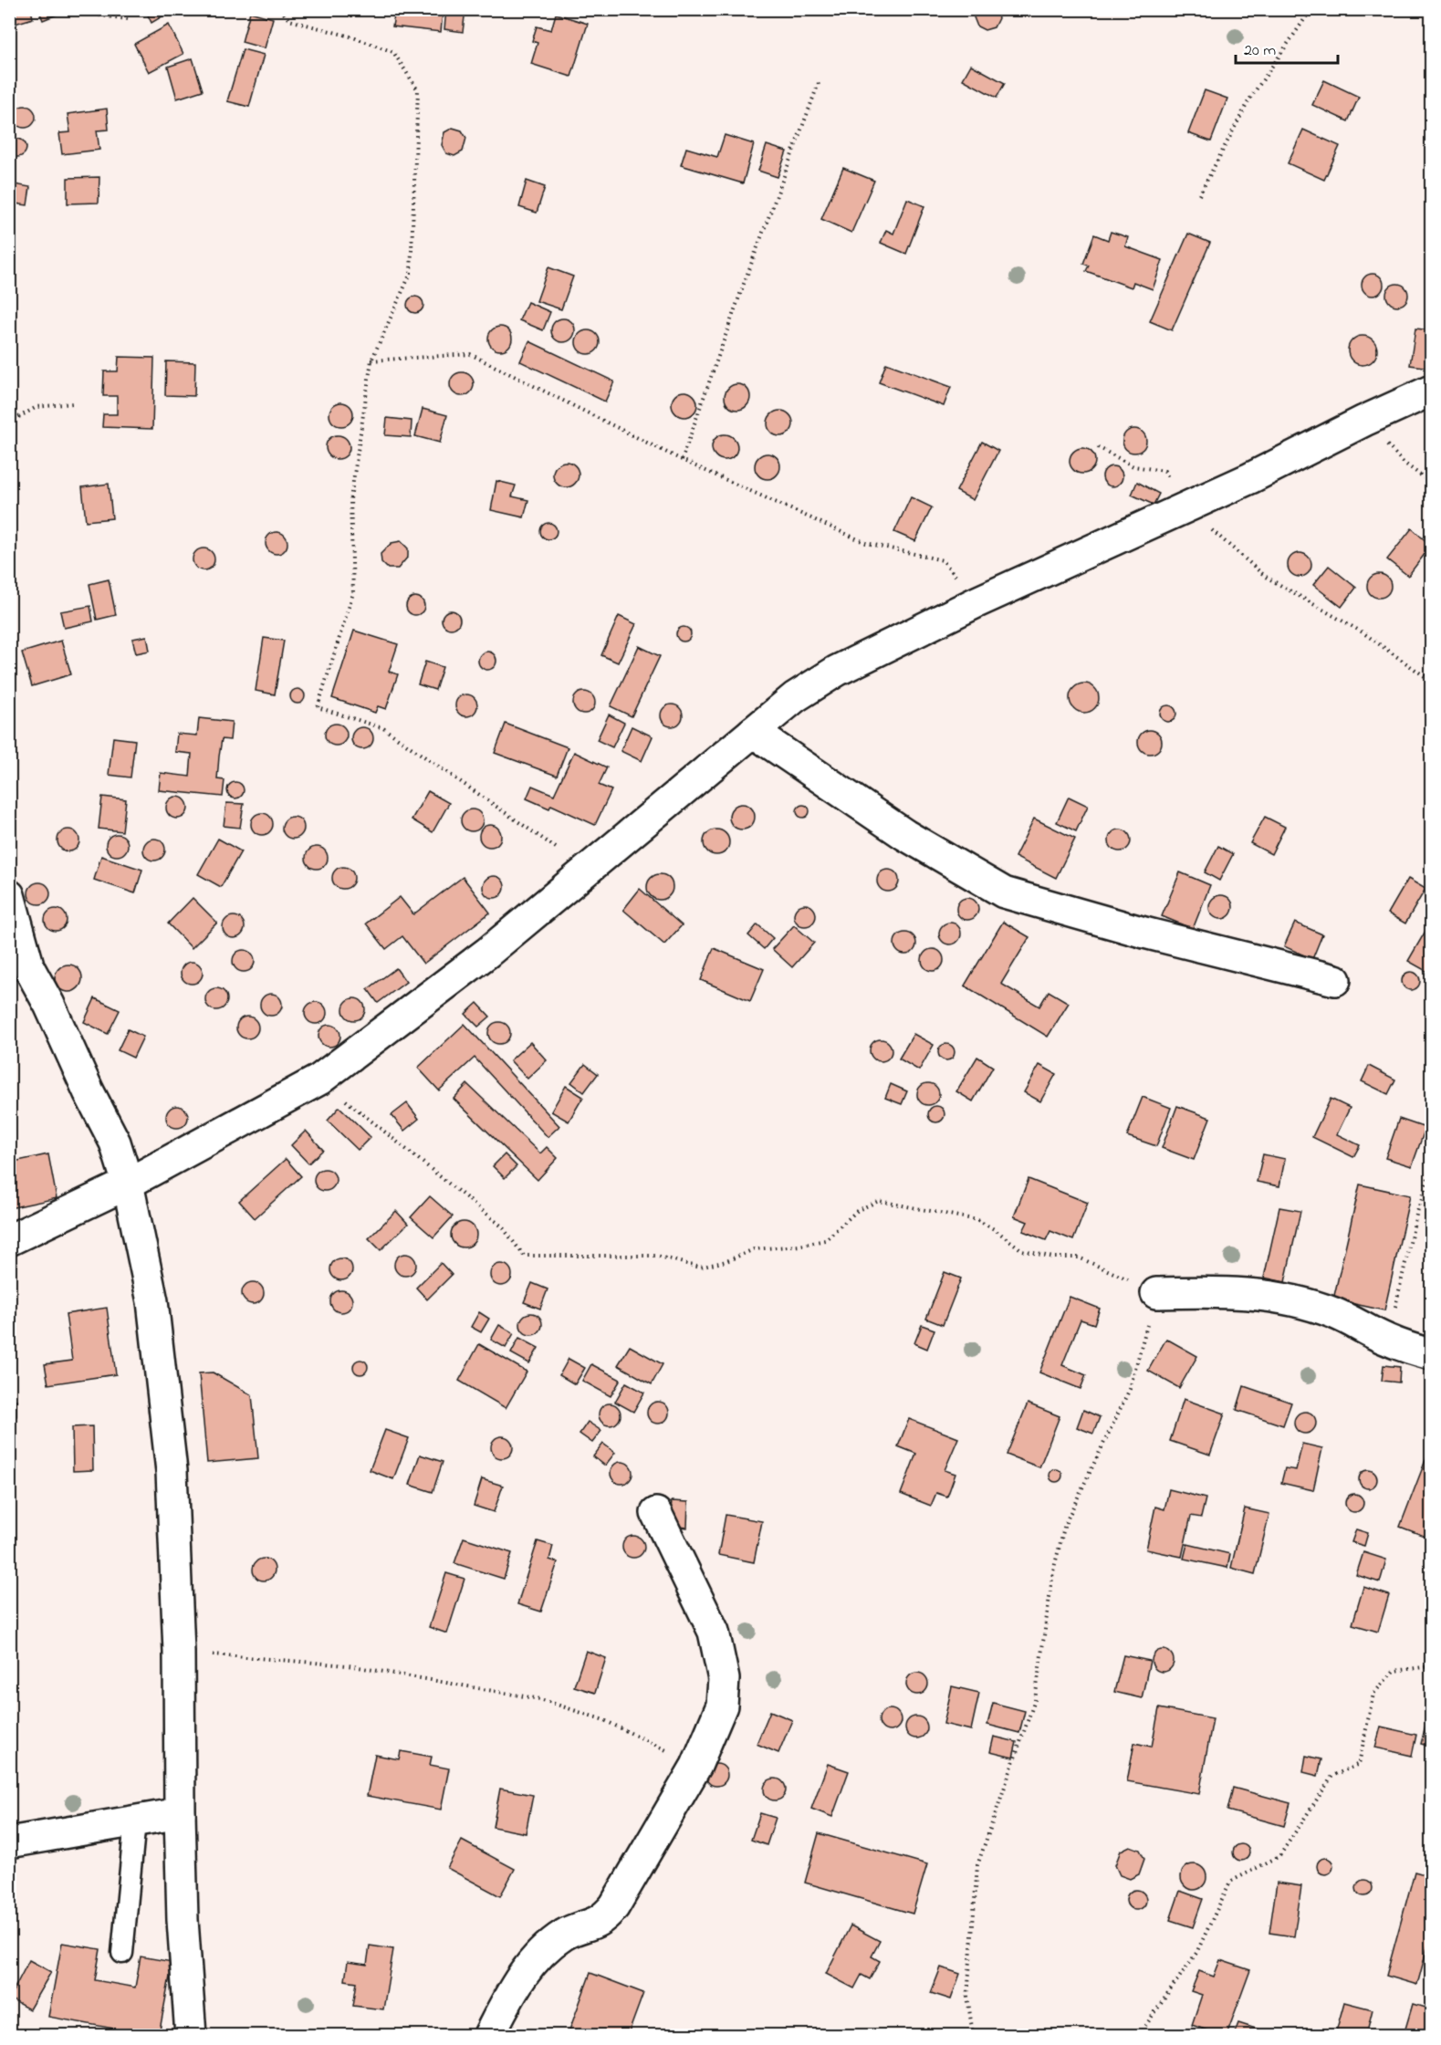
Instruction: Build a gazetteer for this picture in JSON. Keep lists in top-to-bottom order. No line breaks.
{"scale_bar":"20 m"}
